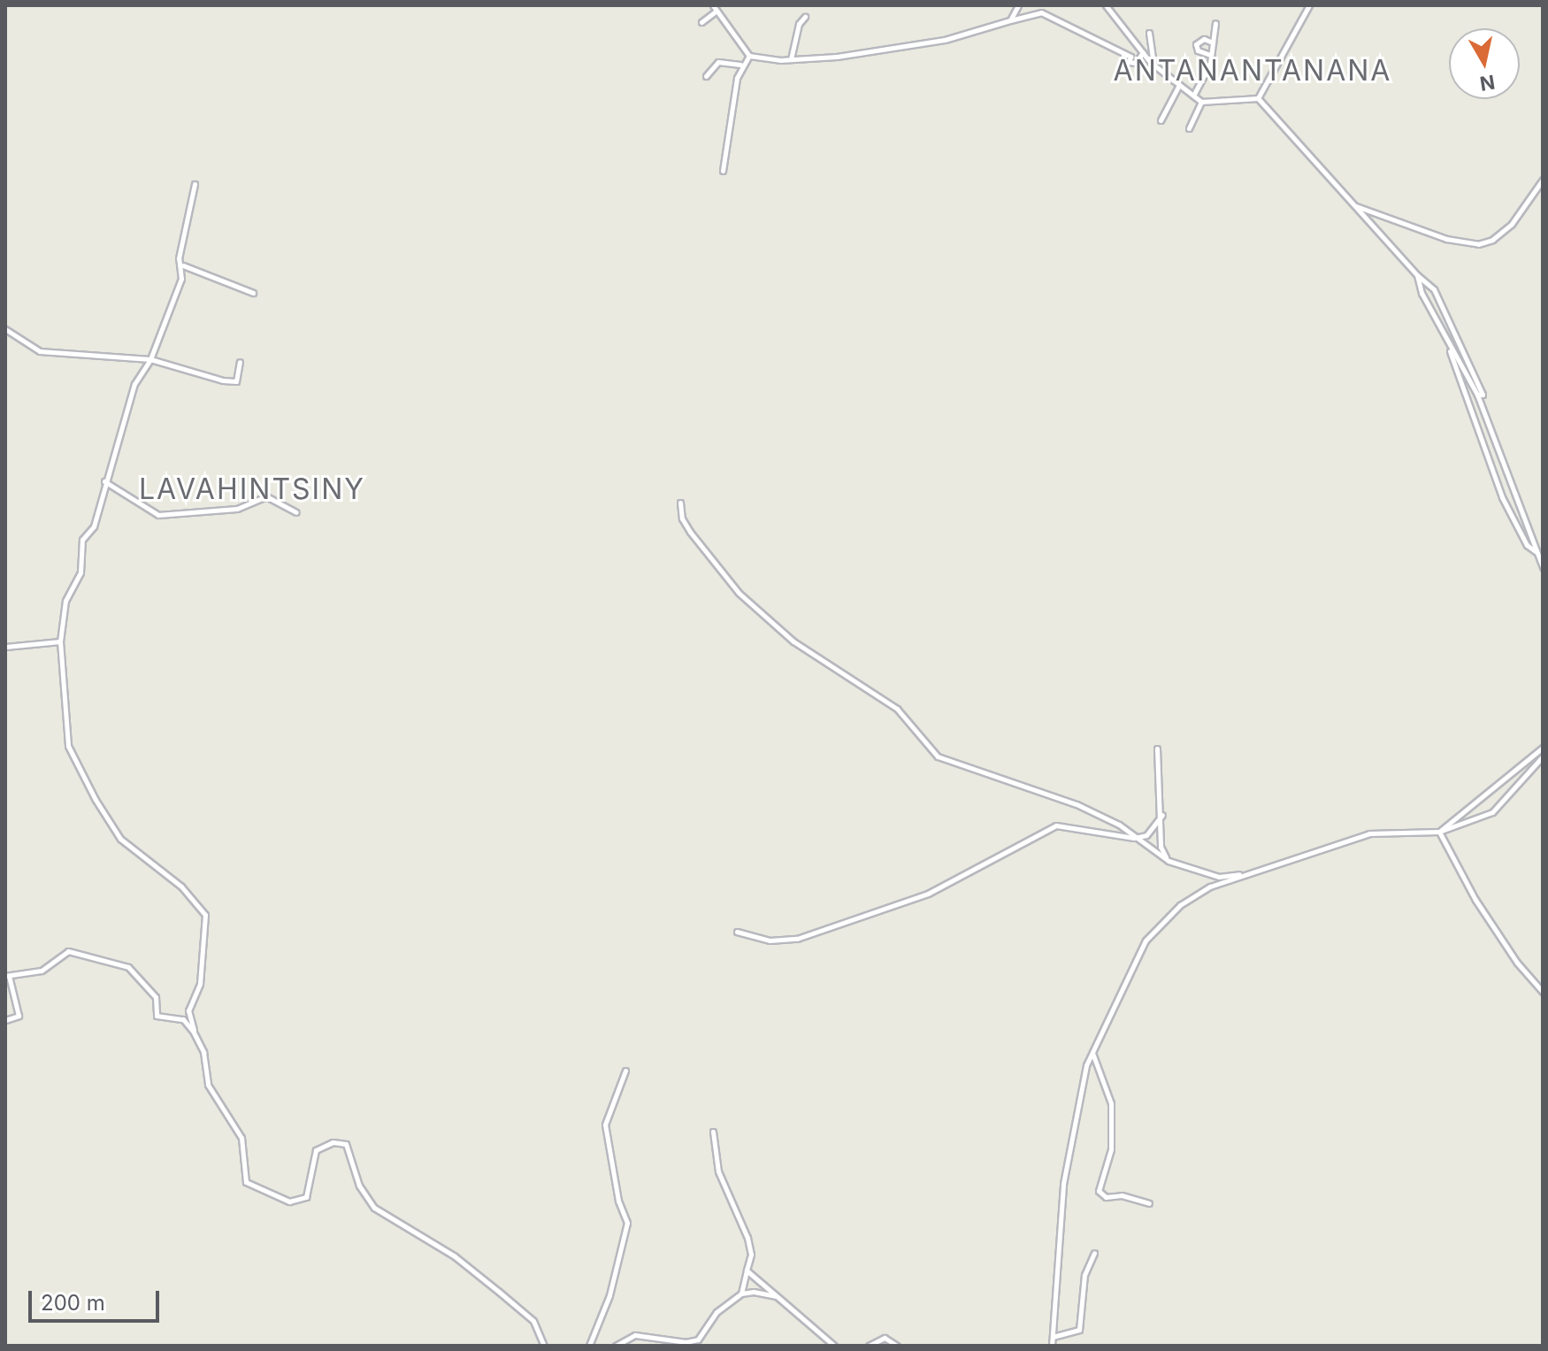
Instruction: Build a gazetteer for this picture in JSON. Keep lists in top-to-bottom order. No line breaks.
{"districts":["ANTANANTANANA","LAVAHINTSINY"],"scale_bar":"200 m","north":"bottom"}
